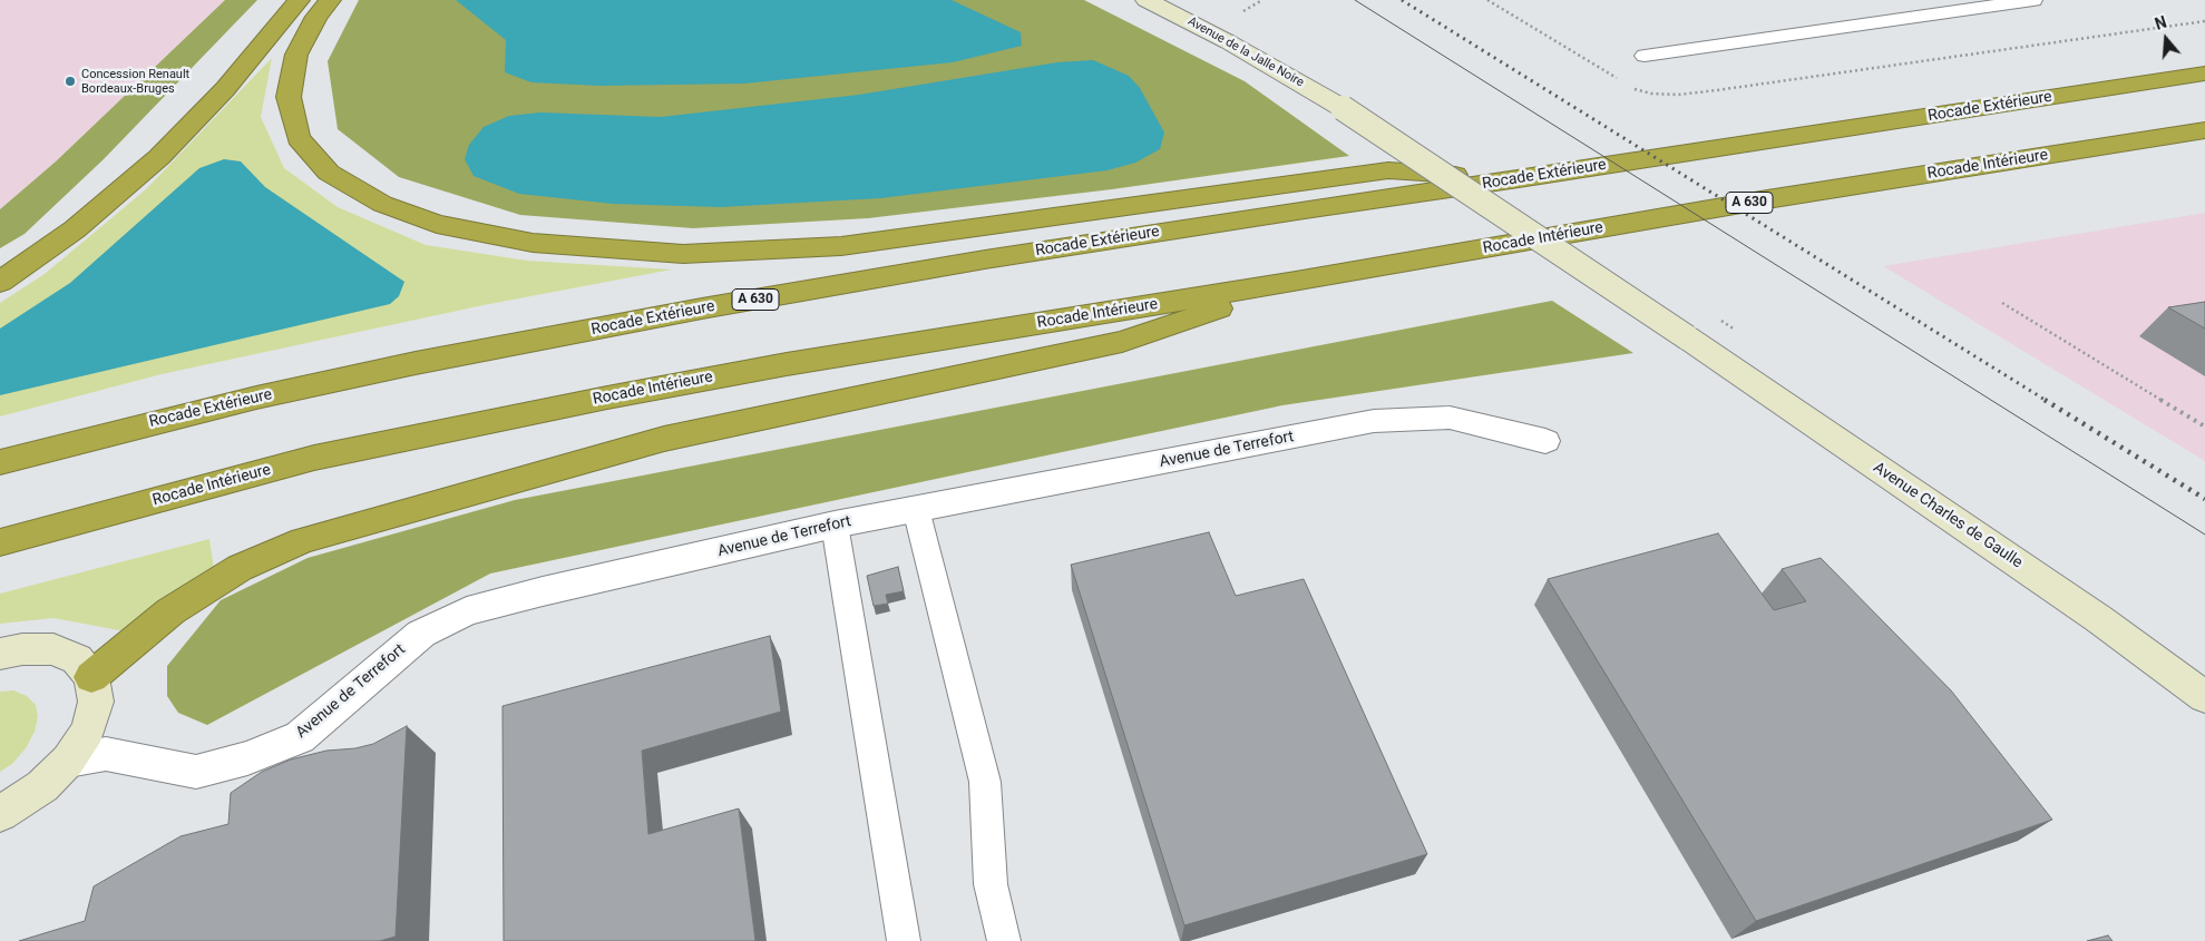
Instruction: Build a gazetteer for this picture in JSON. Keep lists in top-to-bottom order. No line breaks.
{"streets":{"highway":["Rocade Extérieure","Rocade Intérieure","A 630"],"main road":["Avenue de la Jalle Noire","Avenue Charles de Gaulle"],"street":["Avenue de Terrefort"]},"crossings":[["Avenue de la Jalle Noire","Avenue Charles de Gaulle"]],"places":["Concession Renault Bordeaux-Bruges"],"north":"top"}
